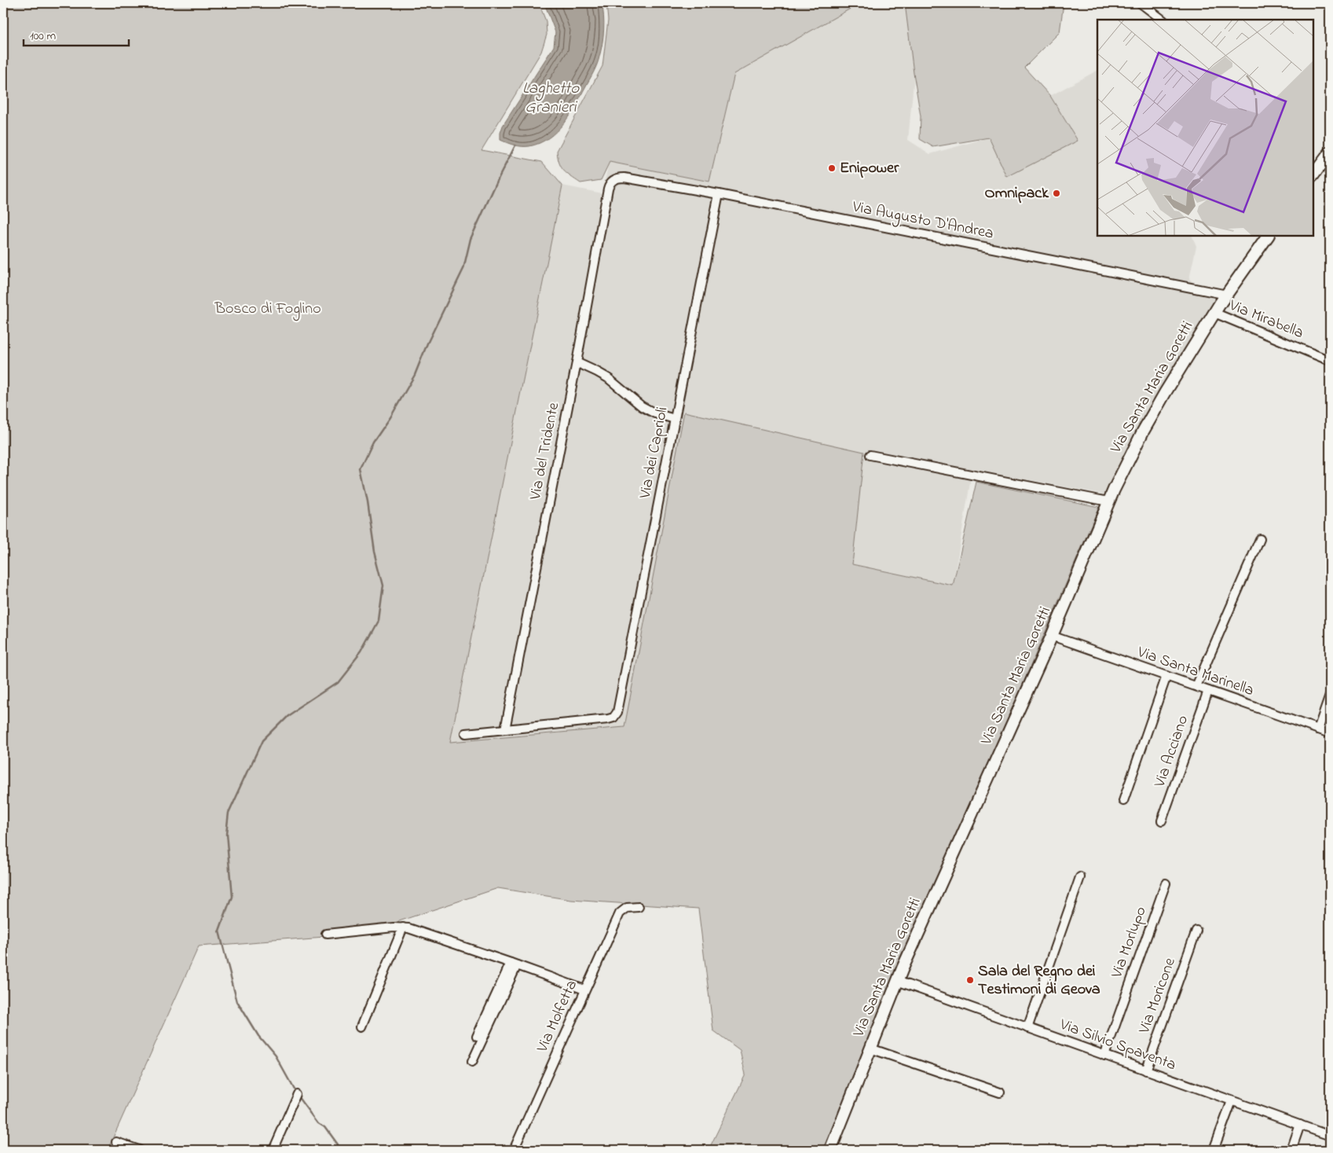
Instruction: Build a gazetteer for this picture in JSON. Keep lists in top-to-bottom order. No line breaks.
{"streets":{"main road":["Via Santa Maria Goretti"],"street":["Via Augusto D'Andrea","Via Mirabella","Via del Tridente","Via dei Caprioli","Via Santa Marinella","Via Acciano","Via Morlupo","Via Moricone","Via Molfetta","Via Silvio Spaventa"]},"crossings":[["Via Augusto D'Andrea","Via Santa Maria Goretti"],["Via Augusto D'Andrea","Via del Tridente"],["Via Augusto D'Andrea","Via dei Caprioli"],["Via Mirabella","Via Santa Maria Goretti"],["Via Santa Maria Goretti","Via Santa Marinella"],["Via Santa Maria Goretti","Via Silvio Spaventa"],["Via del Tridente","Via dei Caprioli"],["Via Santa Marinella","Via Acciano"],["Via Morlupo","Via Silvio Spaventa"],["Via Moricone","Via Silvio Spaventa"]],"water":["Laghetto Granieri"],"parks":["Bosco di Foglino"],"places":["Enipower","Omnipack","Sala del Regno dei Testimoni di Geova"],"scale_bar":"100 m"}
